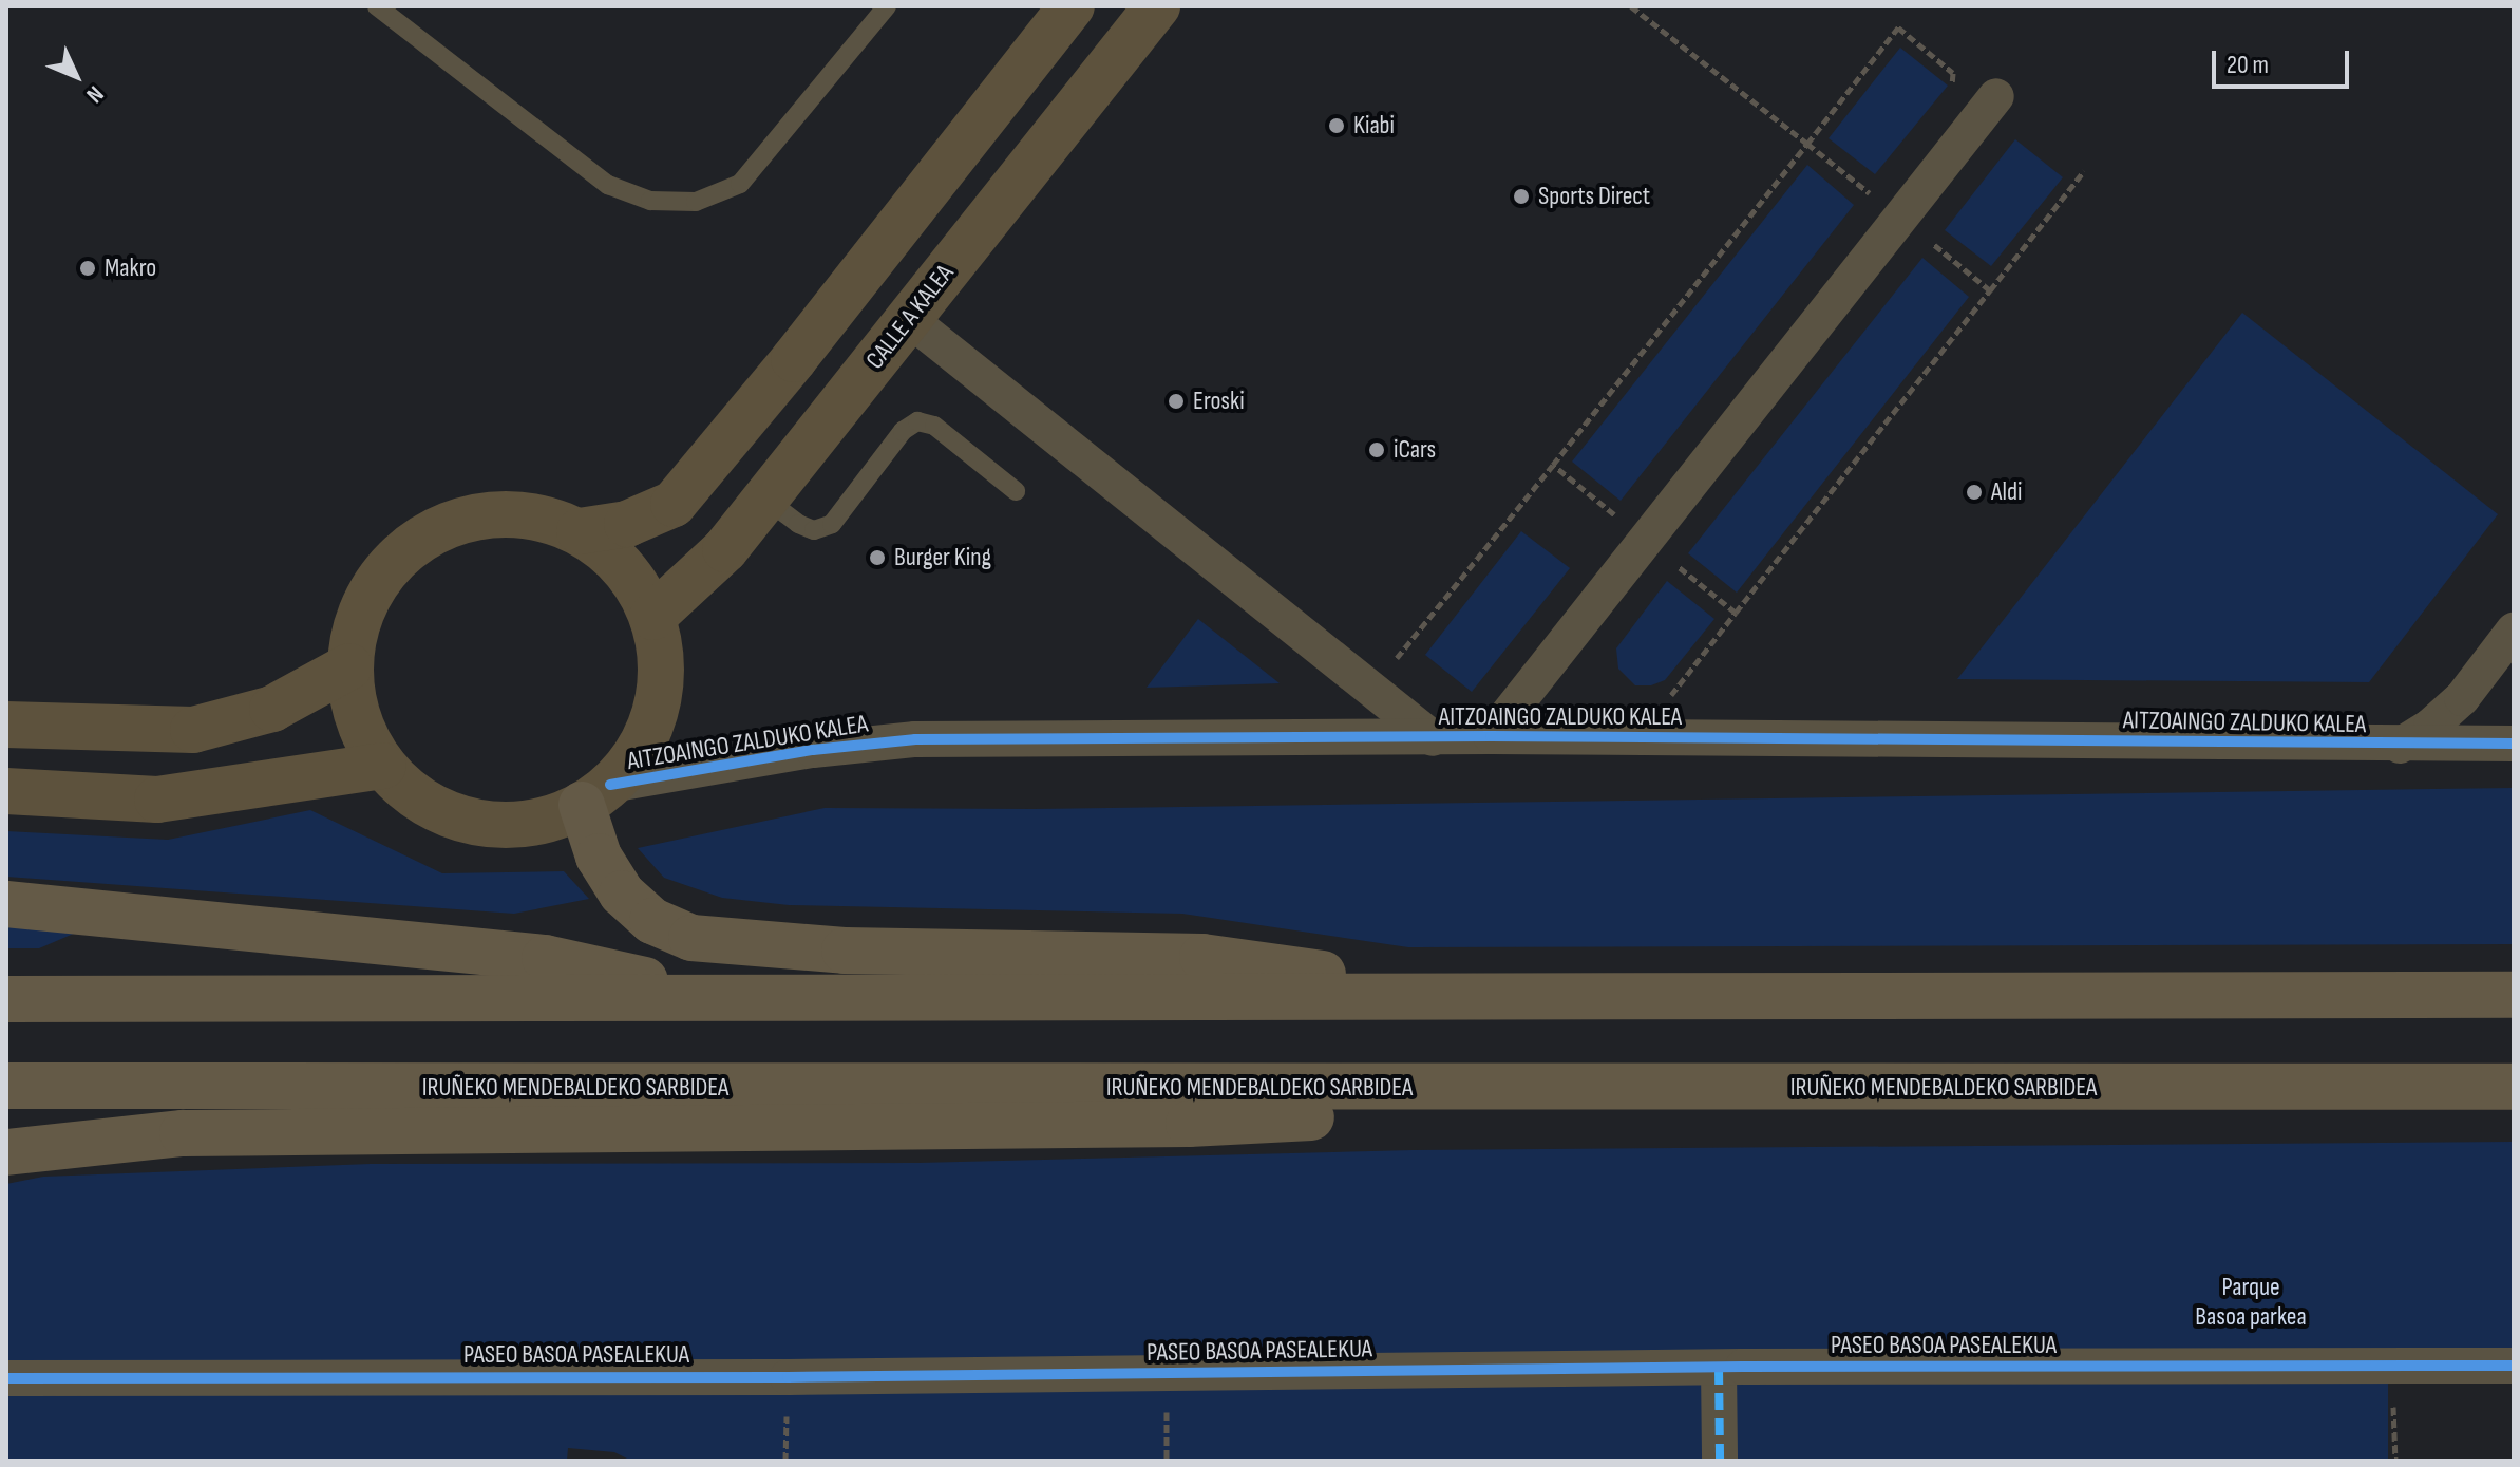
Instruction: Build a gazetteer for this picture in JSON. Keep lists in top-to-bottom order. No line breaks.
{"streets":{"highway":["IRUÑEKO MENDEBALDEKO SARBIDEA"],"street":["CALLE A KALEA","AITZOAINGO ZALDUKO KALEA","PASEO BASOA PASEALEKUA"]},"crossings":[["CALLE A KALEA","AITZOAINGO ZALDUKO KALEA"]],"parks":["Parque Basoa parkea"],"places":["Kiabi","Sports Direct","Makro","Eroski","iCars","Aldi","Burger King"],"scale_bar":"20 m","north":"bottom right"}
